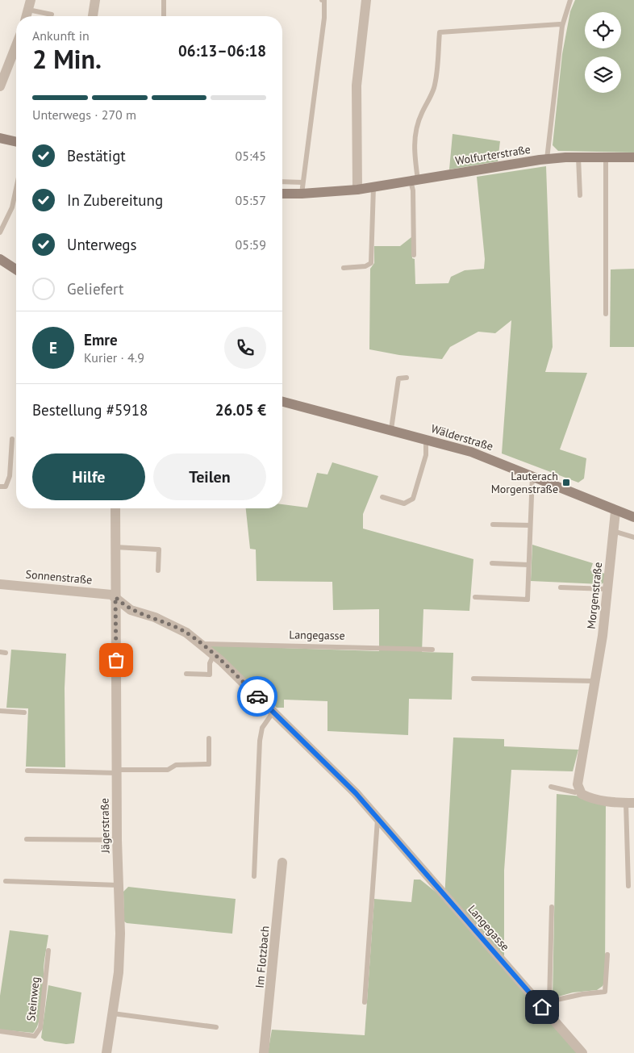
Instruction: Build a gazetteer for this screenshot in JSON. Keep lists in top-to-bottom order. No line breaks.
{"streets":{"main road":["Wolfurterstraße","Wälderstraße"],"street":["Sonnenstraße","Morgenstraße","Langegasse","Jägerstraße","Im Flotzbach"],"lane":["Steinweg"]},"crossings":[["Wälderstraße","Morgenstraße"],["Sonnenstraße","Langegasse"],["Sonnenstraße","Jägerstraße"],["Langegasse","Jägerstraße"]],"places":{"transit":["Lauterach Morgenstraße"]},"page":{"heading":["2 Min.","Ankunft in","06:13–06:18"],"panel":["Emre","Kurier · 4.9","Bestellung #5918","26.05 €"],"bar":"Unterwegs · 270 m","list":[["Bestätigt","05:45"],["In Zubereitung","05:57"],["Unterwegs","05:59"],"Geliefert"],"round":"E","buttons":["Hilfe","Teilen"]}}
